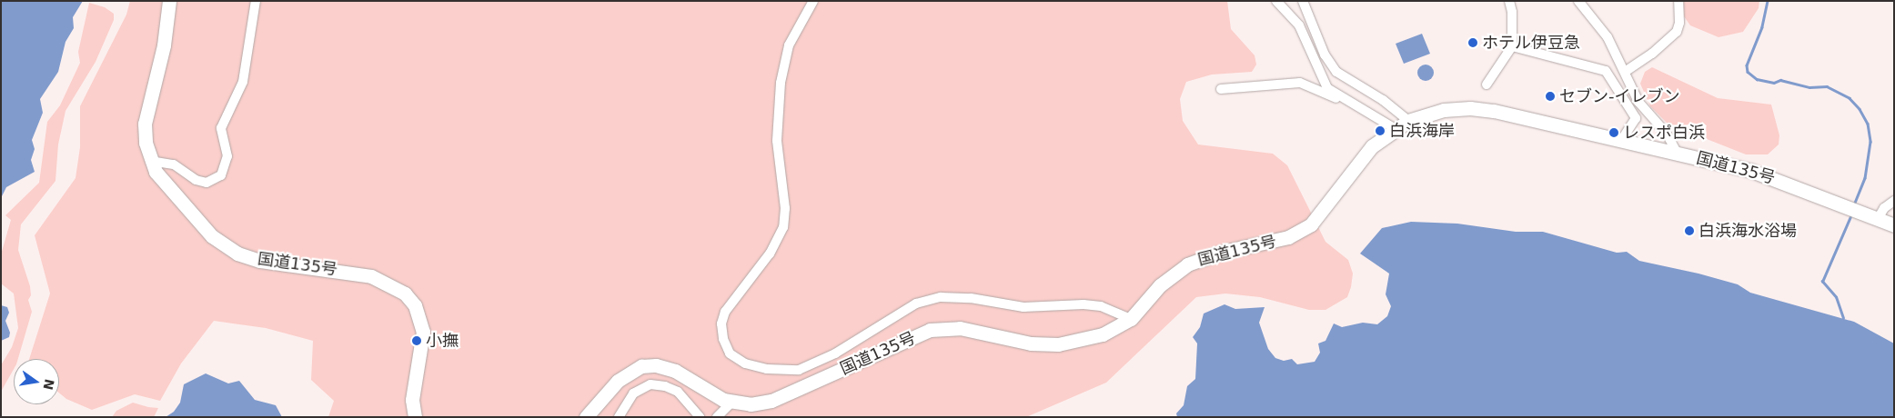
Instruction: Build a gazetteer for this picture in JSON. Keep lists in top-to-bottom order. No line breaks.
{"streets":{"highway":["国道135号"]},"places":["ホテル伊豆急","セブン-イレブン","白浜海岸","レスポ白浜","白浜海水浴場","小撫"],"north":"right"}
